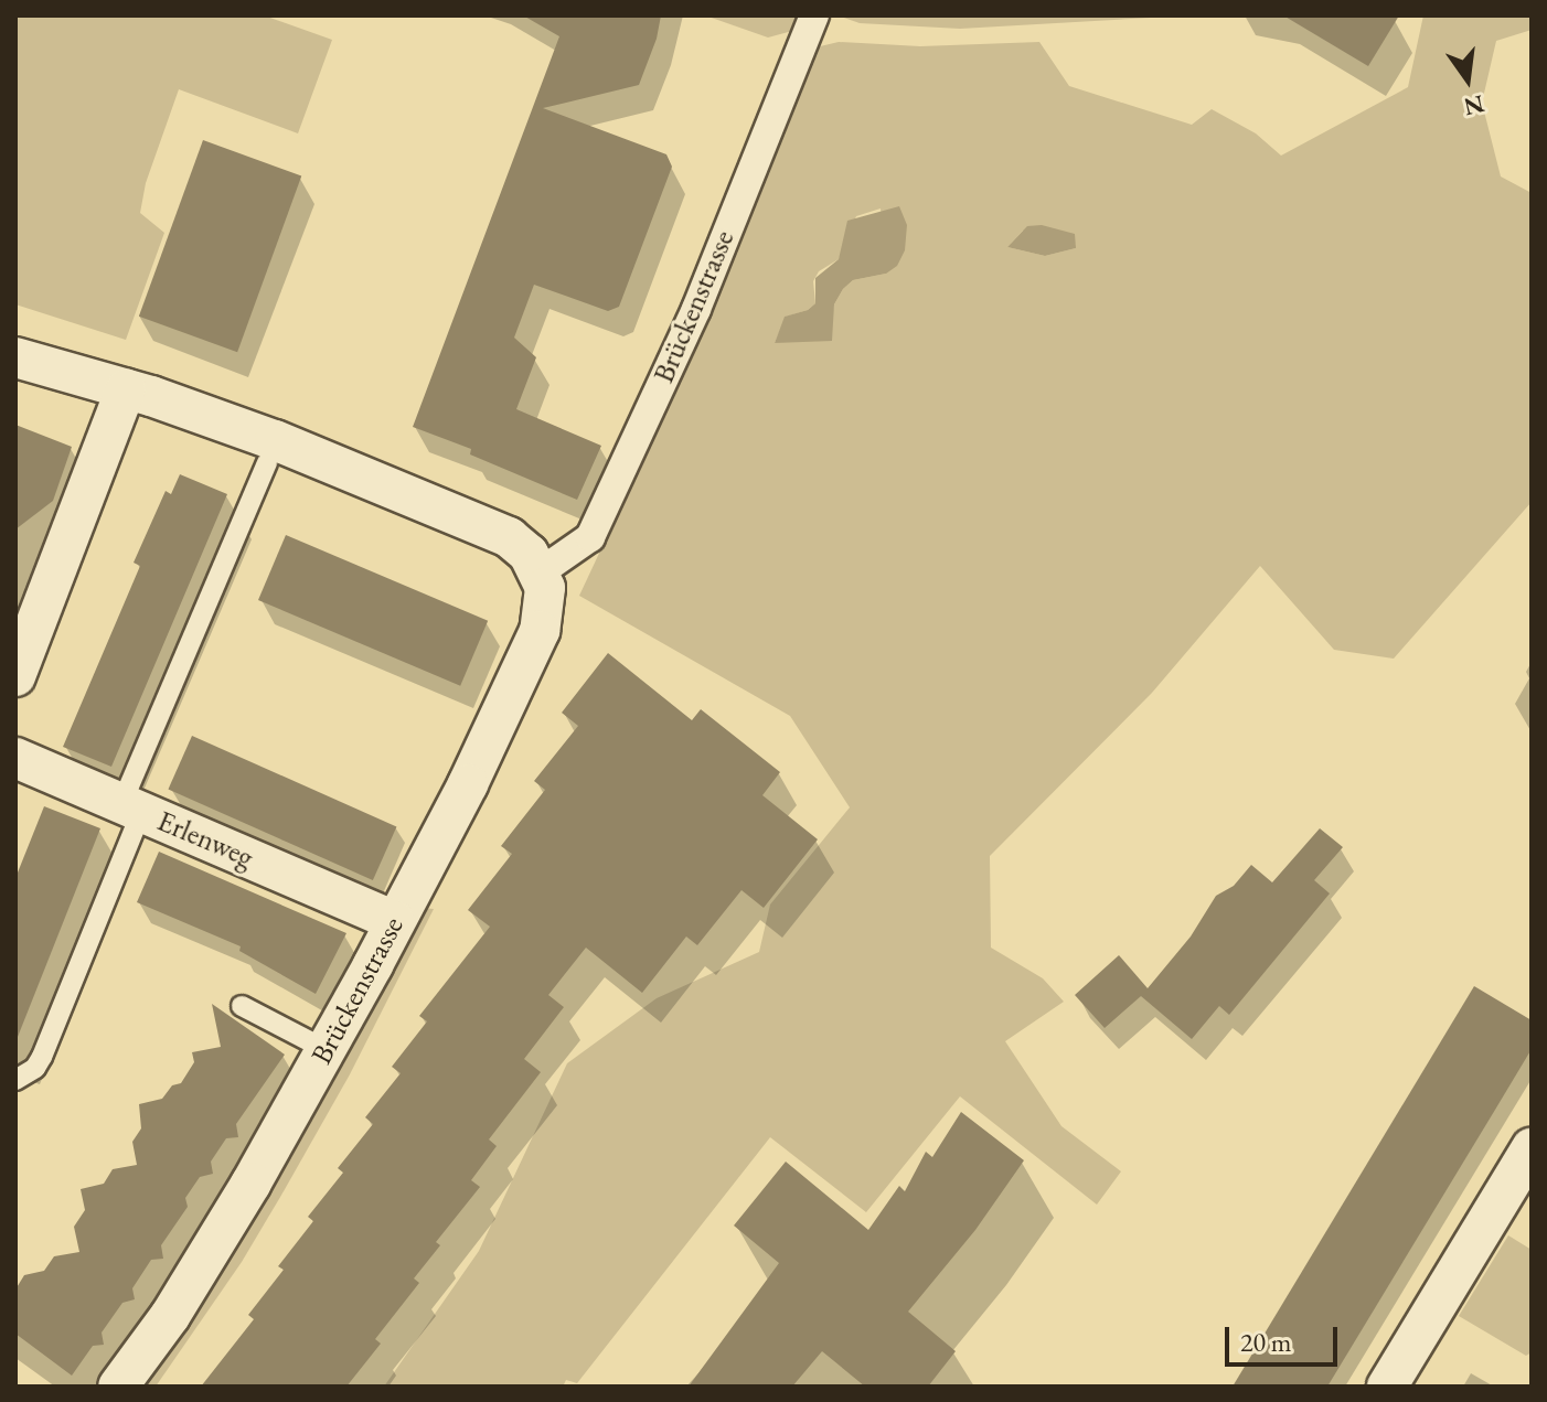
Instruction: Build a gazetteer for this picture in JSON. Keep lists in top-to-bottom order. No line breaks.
{"streets":{"street":["Brückenstrasse","Erlenweg"]},"crossings":[["Brückenstrasse","Erlenweg"]],"scale_bar":"20 m","north":"bottom"}
